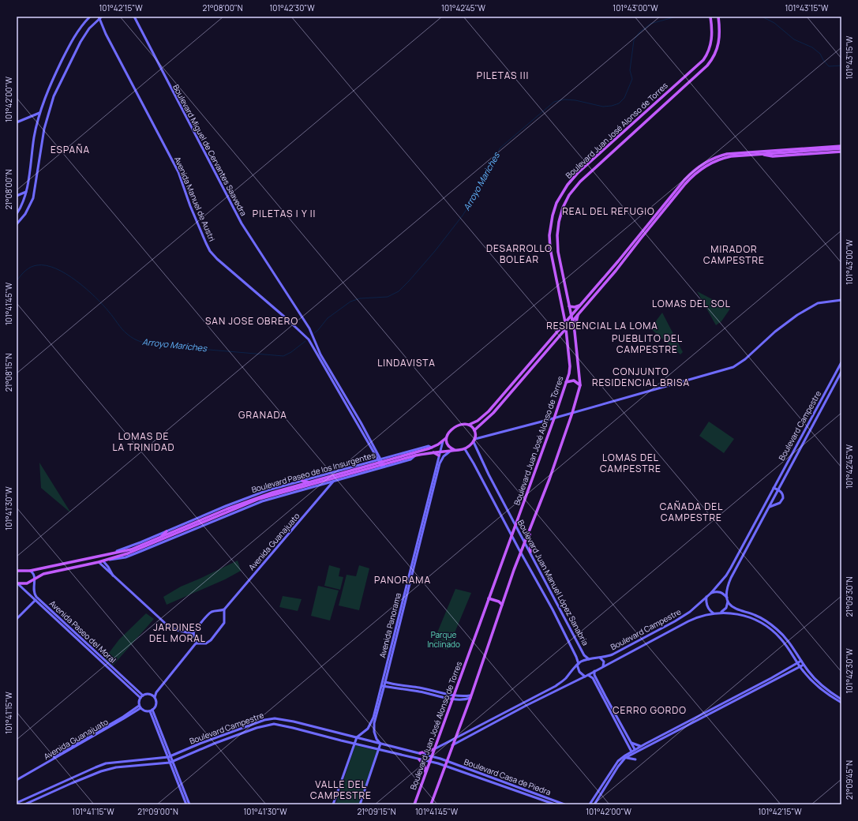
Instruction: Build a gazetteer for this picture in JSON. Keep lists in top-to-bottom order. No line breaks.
{"streets":{"main road":["Boulevard Juan José Alonso de Torres","Boulevard Paseo de los Insurgentes"],"street":["Boulevard Miguel de Cervantes Saavedra","Avenida Manuel de Austri","Boulevard Campestre","Avenida Guanajuato","Boulevard Juan Manuel López Sanabria","Avenida Panorama","Avenida Paseo del Moral","Boulevard Casa de Piedra"]},"crossings":[["Boulevard Juan José Alonso de Torres","Boulevard Campestre"],["Boulevard Juan José Alonso de Torres","Boulevard Juan Manuel López Sanabria"],["Boulevard Juan José Alonso de Torres","Boulevard Casa de Piedra"],["Boulevard Miguel de Cervantes Saavedra","Boulevard Paseo de los Insurgentes"],["Boulevard Campestre","Boulevard Juan Manuel López Sanabria"],["Boulevard Campestre","Avenida Panorama"],["Boulevard Campestre","Boulevard Casa de Piedra"],["Boulevard Paseo de los Insurgentes","Avenida Guanajuato"],["Boulevard Paseo de los Insurgentes","Boulevard Juan Manuel López Sanabria"],["Boulevard Paseo de los Insurgentes","Avenida Panorama"],["Boulevard Paseo de los Insurgentes","Avenida Paseo del Moral"],["Avenida Guanajuato","Avenida Paseo del Moral"]],"districts":["PILETAS III","ESPAÑA","REAL DEL REFUGIO","PILETAS I Y II","DESARROLLO BOLEAR","MIRADOR CAMPESTRE","LOMAS DEL SOL","SAN JOSE OBRERO","RESIDENCIAL LA LOMA","PUEBLITO DEL CAMPESTRE","LINDAVISTA","CONJUNTO RESIDENCIAL BRISA","GRANADA","LOMAS DE LA TRINIDAD","LOMAS DEL CAMPESTRE","CAÑADA DEL CAMPESTRE","PANORAMA","JARDINES DEL MORAL","CERRO GORDO","VALLE DEL CAMPESTRE"],"water":["Arroyo Mariches"],"parks":["Parque Inclinado"],"coordinates":["101°42'15\"W","21°08'00\"N","101°42'30\"W","101°42'45\"W","101°43'00\"W","101°43'15\"W","101°42'00\"W","101°41'45\"W","21°08'15\"N","101°41'30\"W","21°09'30\"N","101°41'15\"W","21°09'45\"N","21°09'00\"N","21°09'15\"N"]}
